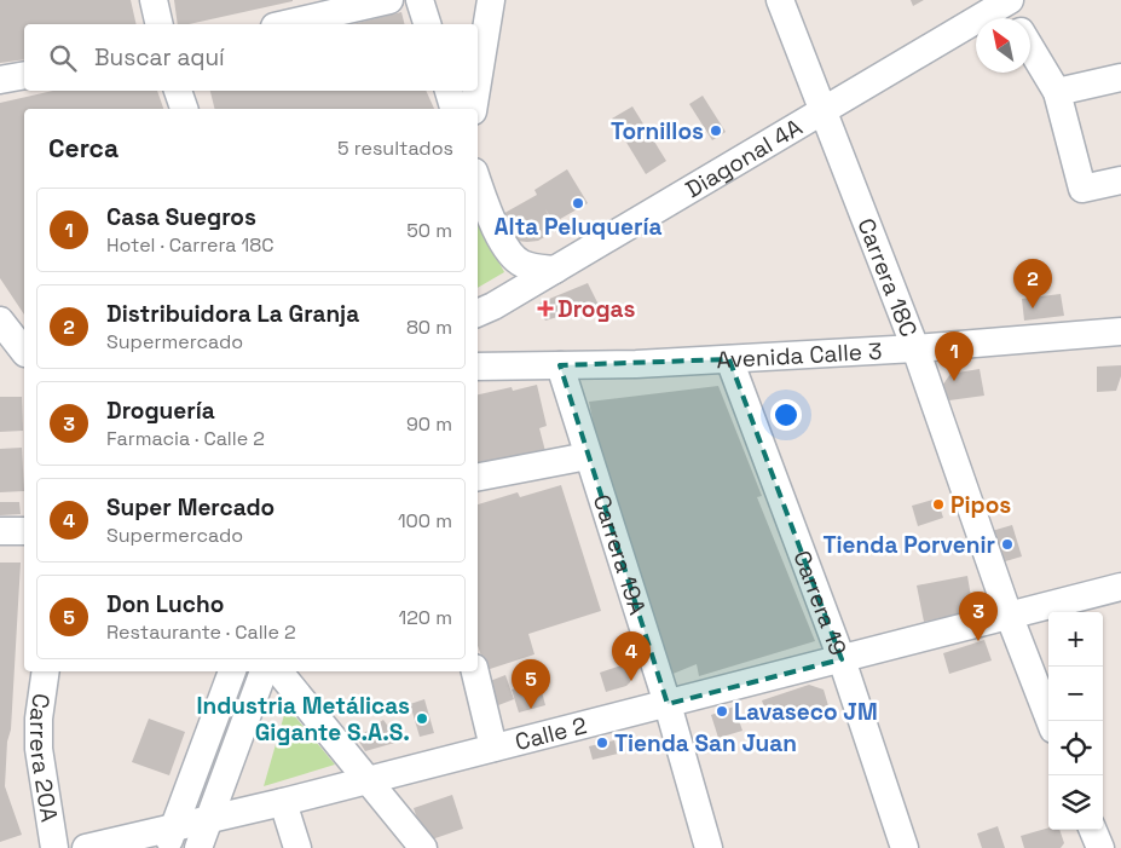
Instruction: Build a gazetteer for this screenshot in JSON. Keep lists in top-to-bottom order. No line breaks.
{"streets":{"street":["Diagonal 4A","Carrera 18C","Avenida Calle 3","Carrera 19A","Carrera 19","Calle 2","Carrera 20A"]},"crossings":[["Diagonal 4A","Carrera 18C"],["Carrera 18C","Avenida Calle 3"],["Carrera 18C","Calle 2"],["Avenida Calle 3","Carrera 19A"],["Avenida Calle 3","Carrera 19"],["Carrera 19A","Calle 2"],["Carrera 19","Calle 2"]],"places":{"other":["Tornillos","Alta Peluquería","Pipos","Tienda Porvenir","Lavaseco JM","Industria Metálicas Gigante S.A.S.","Tienda San Juan"],"health":["Drogas"]},"north":"top left","page":{"search":"Buscar aquí","heading":["Cerca","5 resultados"],"list":[{"mark":"1","name":"Casa Suegros","note":"Hotel · Carrera 18C","value":"50 m"},{"mark":"2","name":"Distribuidora La Granja","note":"Supermercado","value":"80 m"},{"mark":"3","name":"Droguería","note":"Farmacia · Calle 2","value":"90 m"},{"mark":"4","name":"Super Mercado","note":"Supermercado","value":"100 m"},{"mark":"5","name":"Don Lucho","note":"Restaurante · Calle 2","value":"120 m"}],"pins":["2","1","3","4","5"],"map_buttons":["+","−"]}}
